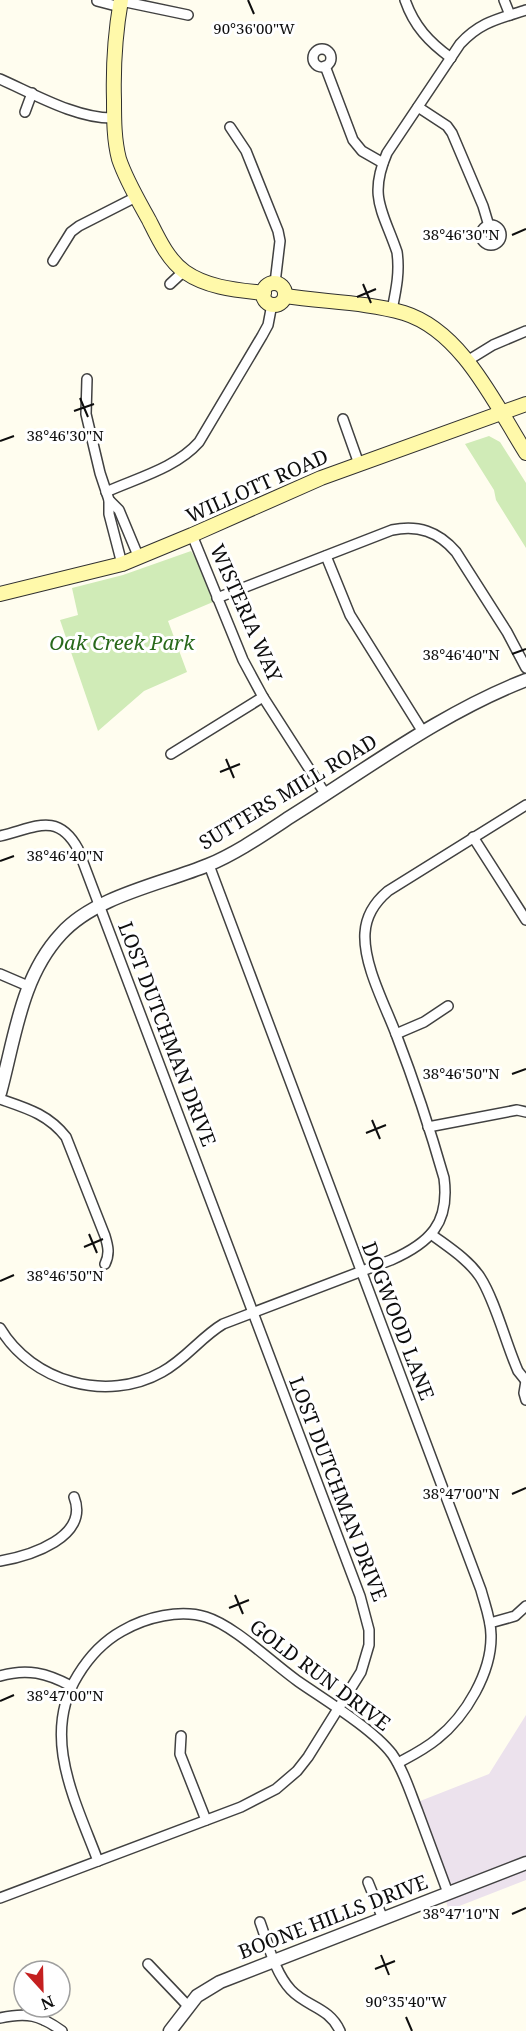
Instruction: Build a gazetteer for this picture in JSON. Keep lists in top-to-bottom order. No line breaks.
{"streets":{"main road":["WILLOTT ROAD"],"street":["WISTERIA WAY","SUTTERS MILL ROAD","LOST DUTCHMAN DRIVE","DOGWOOD LANE","GOLD RUN DRIVE","BOONE HILLS DRIVE"]},"crossings":[["WILLOTT ROAD","WISTERIA WAY"],["WISTERIA WAY","SUTTERS MILL ROAD"],["SUTTERS MILL ROAD","LOST DUTCHMAN DRIVE"],["SUTTERS MILL ROAD","DOGWOOD LANE"],["LOST DUTCHMAN DRIVE","GOLD RUN DRIVE"],["DOGWOOD LANE","GOLD RUN DRIVE"],["GOLD RUN DRIVE","BOONE HILLS DRIVE"]],"parks":["Oak Creek Park"],"north":"bottom","coordinates":["90°36'00\"W","38°46'30\"N","38°46'40\"N","38°46'50\"N","38°47'00\"N","38°47'10\"N","90°35'40\"W"]}
